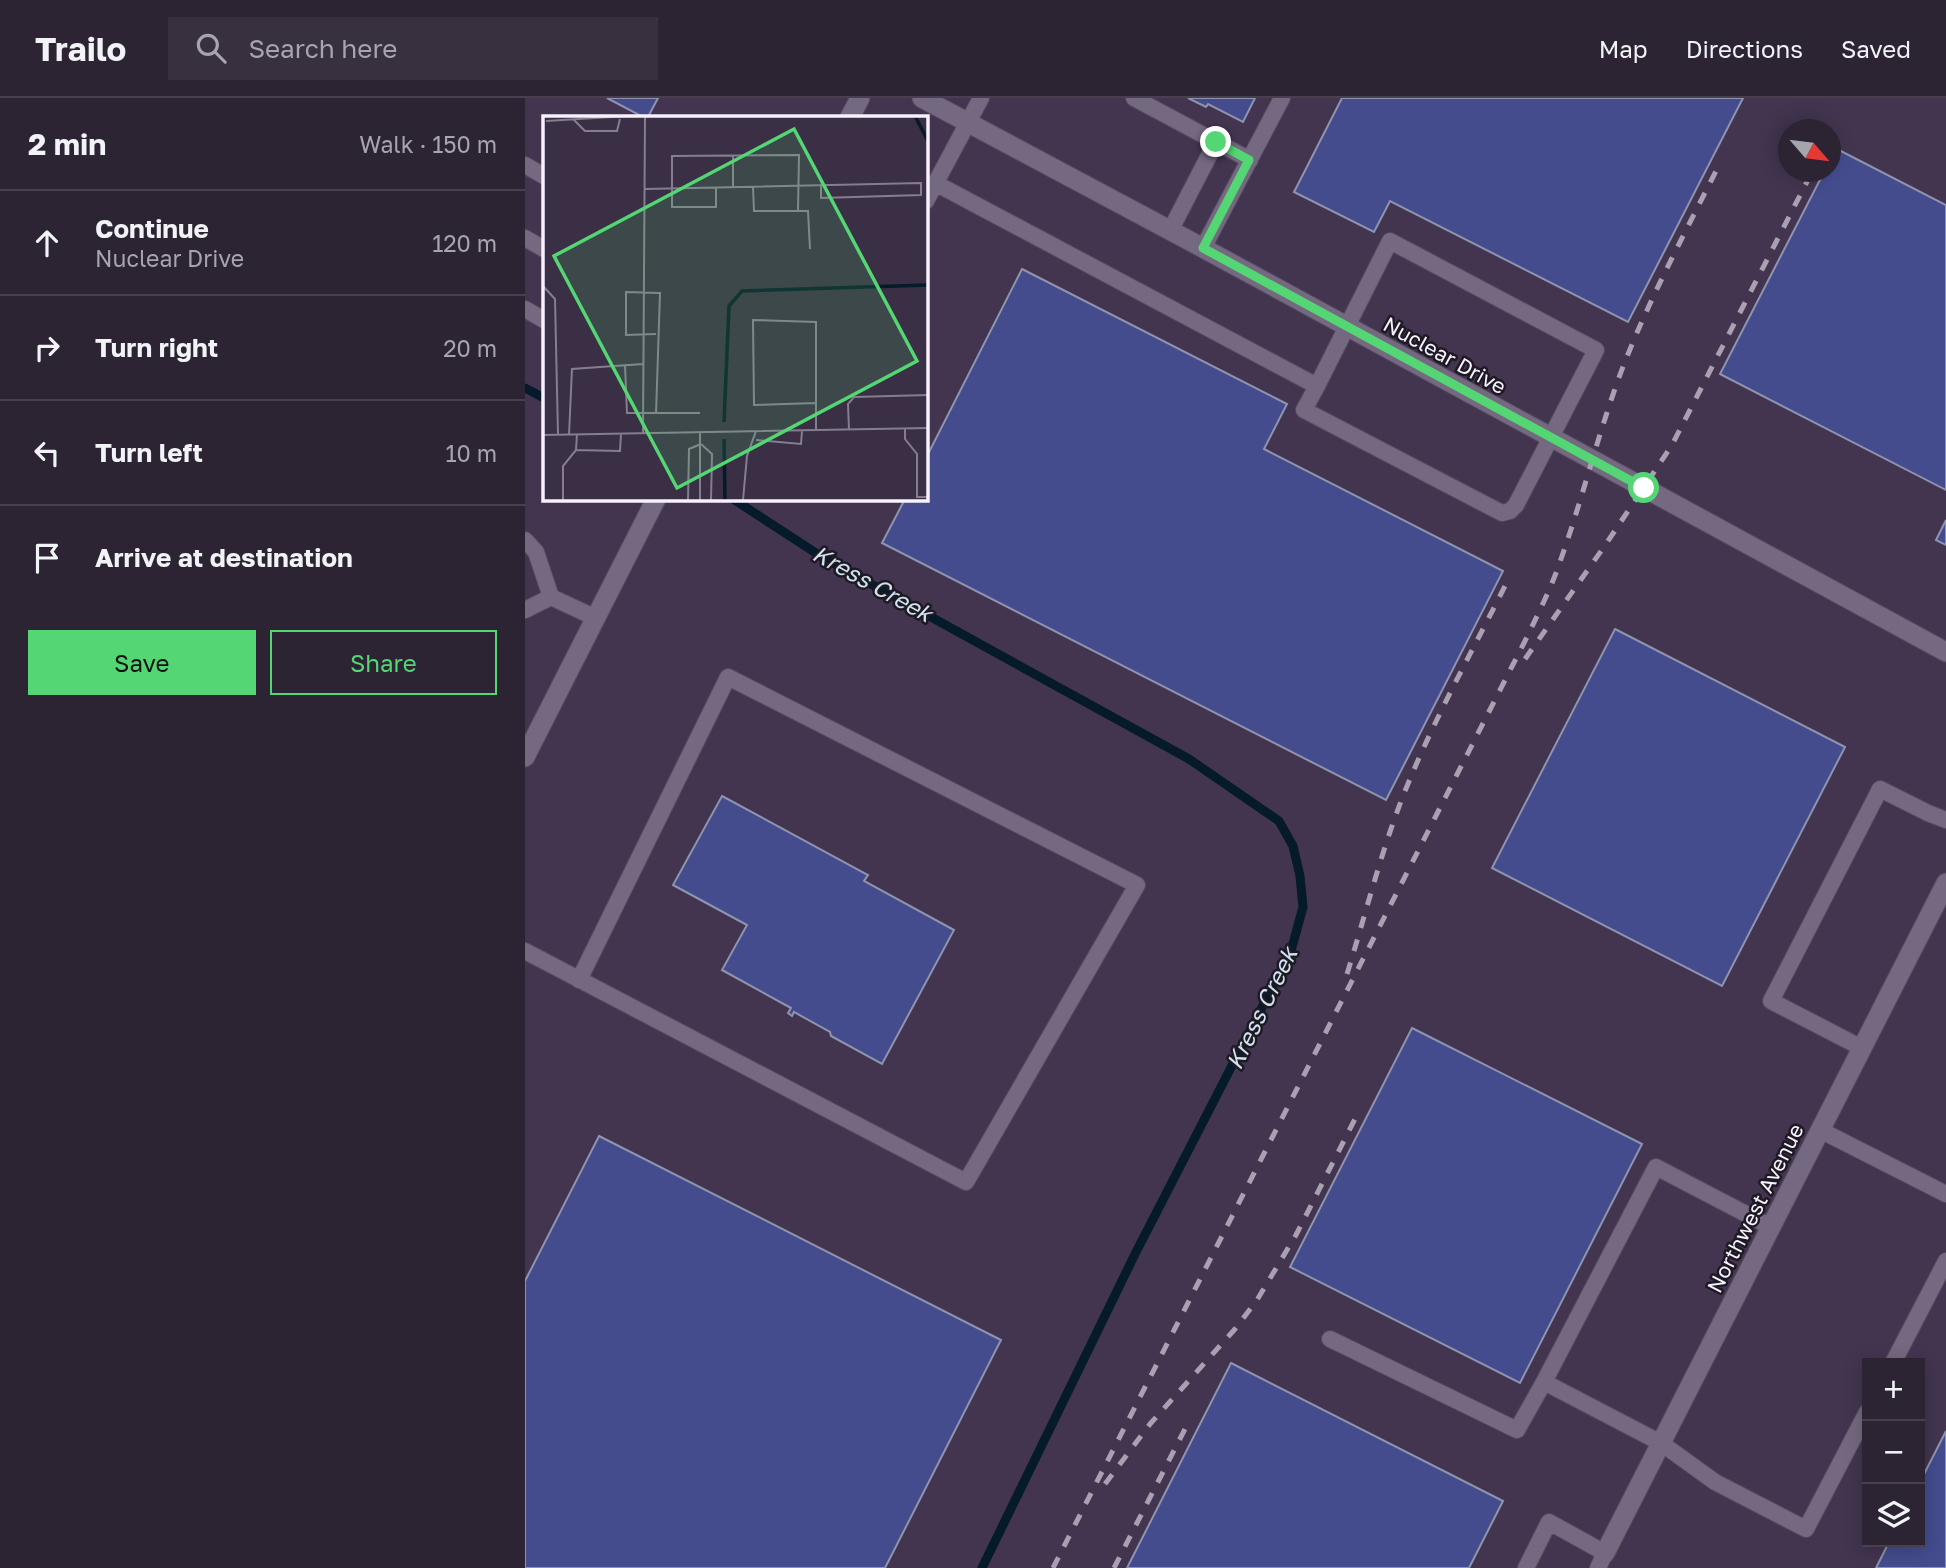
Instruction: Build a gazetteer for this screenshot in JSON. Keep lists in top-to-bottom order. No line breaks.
{"streets":{"street":["Nuclear Drive","Northwest Avenue"]},"water":["Kress Creek"],"north":"bottom right","page":{"header":"Trailo","search":"Search here","nav":["Map","Directions","Saved"],"heading":["2 min","Walk · 150 m"],"list":[["Continue","Nuclear Drive","120 m"],["Turn right","20 m"],["Turn left","10 m"],"Arrive at destination"],"buttons":["Save","Share"],"map_buttons":["+","−"]}}
